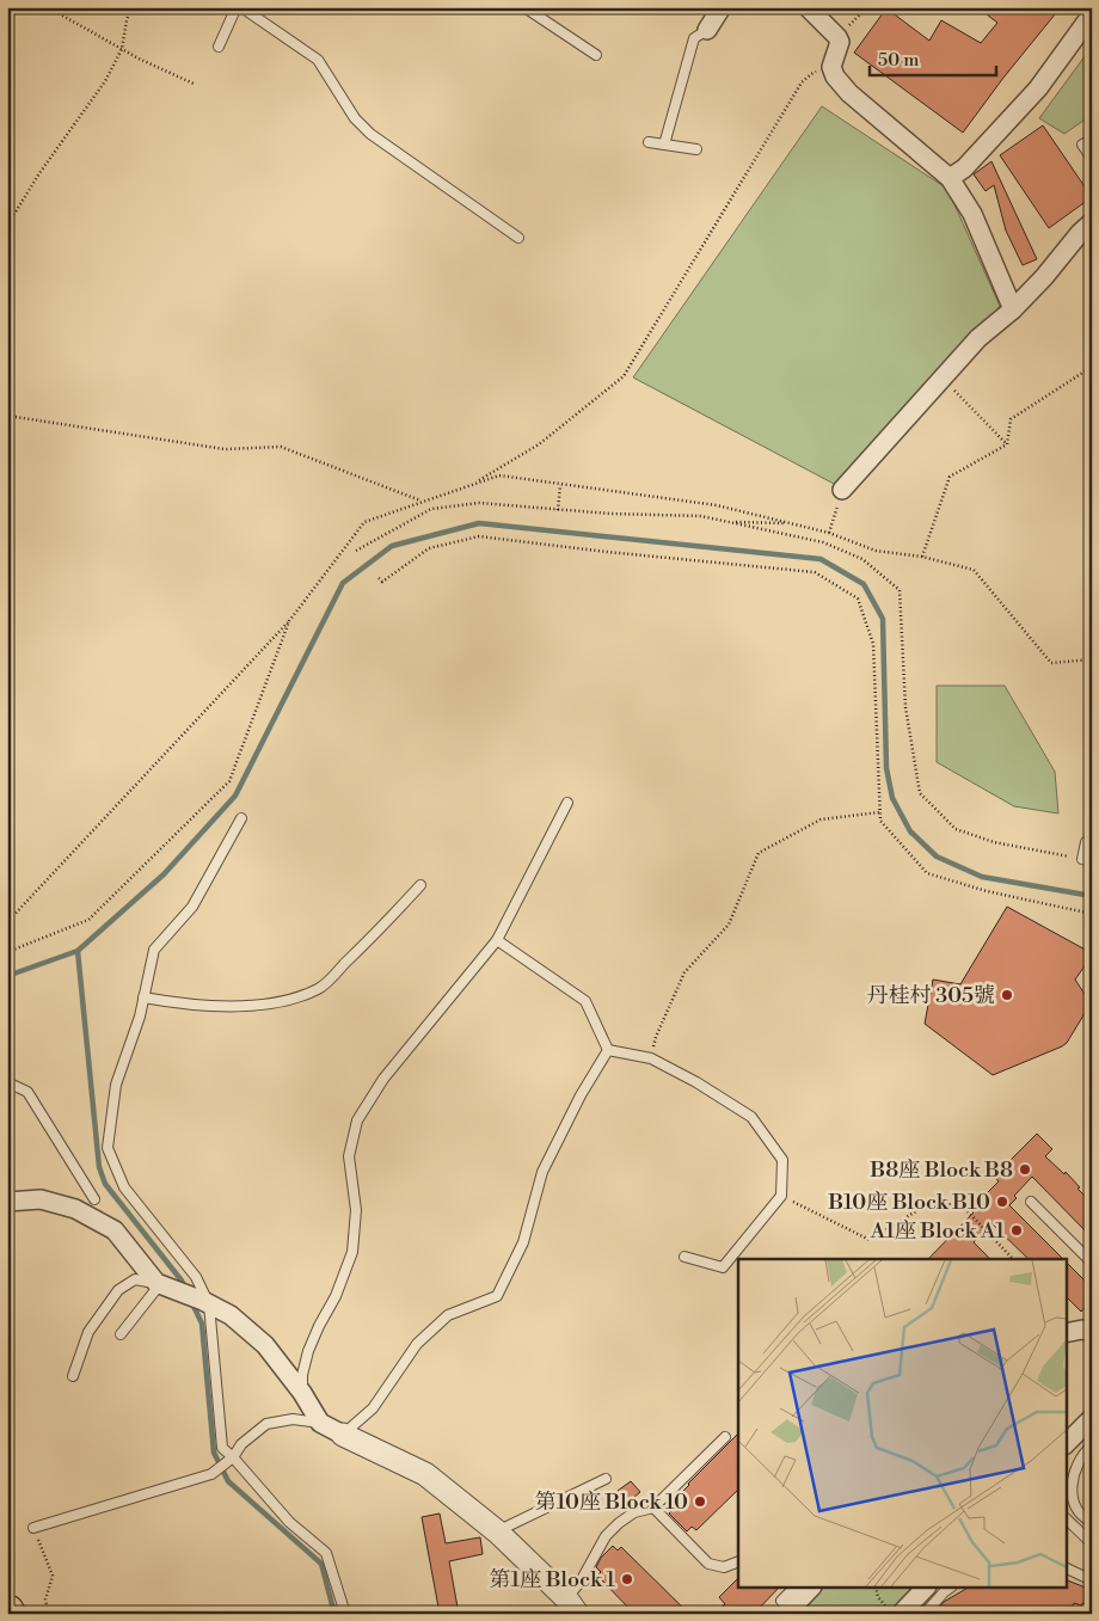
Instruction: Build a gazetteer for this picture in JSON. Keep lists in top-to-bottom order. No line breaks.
{"places":["丹桂村 305號","B8座 Block B8","B10座 Block B10","A1座 Block A1","第10座 Block 10","第1座 Block 1"],"scale_bar":"50 m"}
